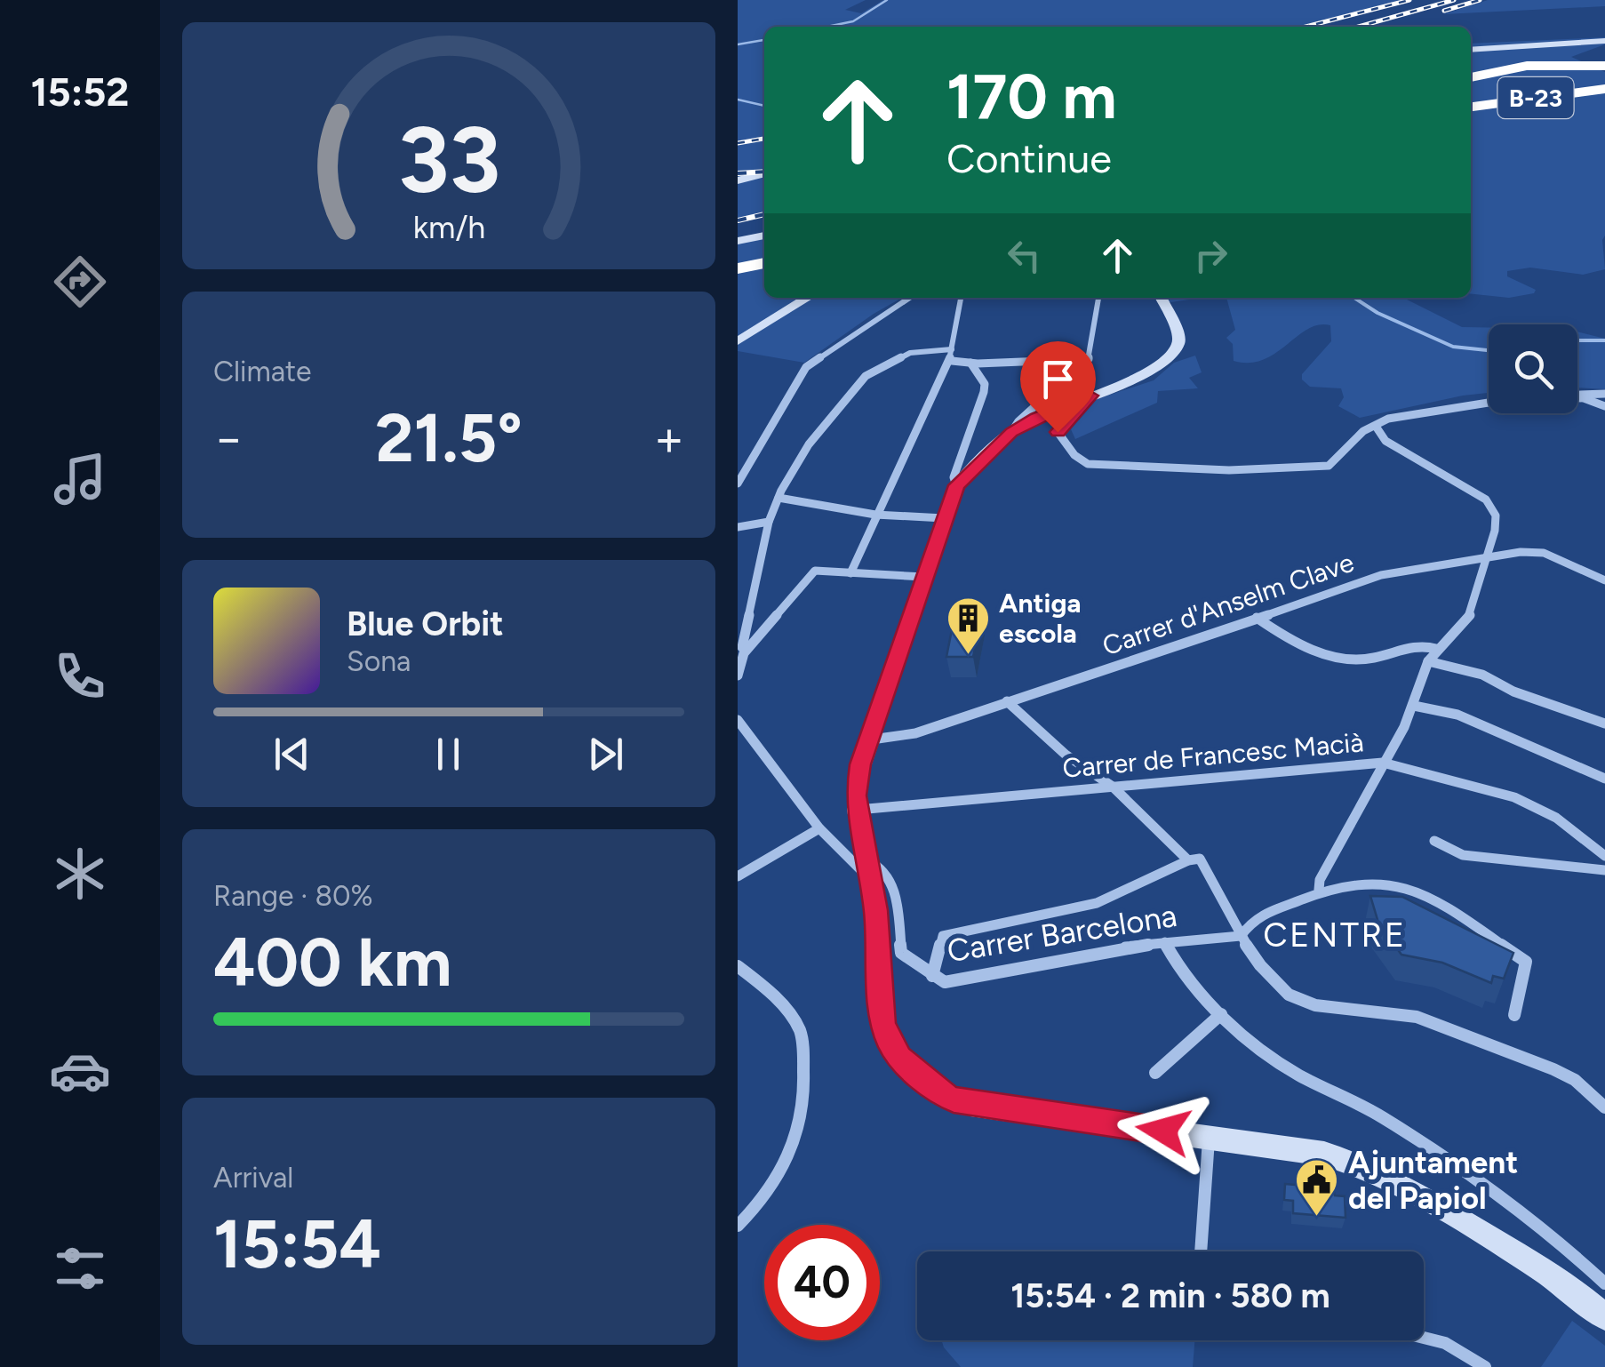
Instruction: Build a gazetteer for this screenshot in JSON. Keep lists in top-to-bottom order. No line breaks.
{"streets":{"highway":["B-23"],"street":["Carrer d'Anselm Clave","Carrer de Francesc Macià","Carrer Barcelona"]},"districts":["CENTRE"],"places":{"building":["Antiga escola"],"public building":["Ajuntament del Papiol"]},"page":{"tabs":"15:52","turn":["170 m","Continue"],"tile":["Climate",["Range · 80%","400 km"],["Arrival","15:54"]],"heat":["−","21.5°","+"],"song":["Blue Orbit","Sona"],"limit":"40","trip":"15:54 · 2 min · 580 m","gauge":["33","km/h"]}}
